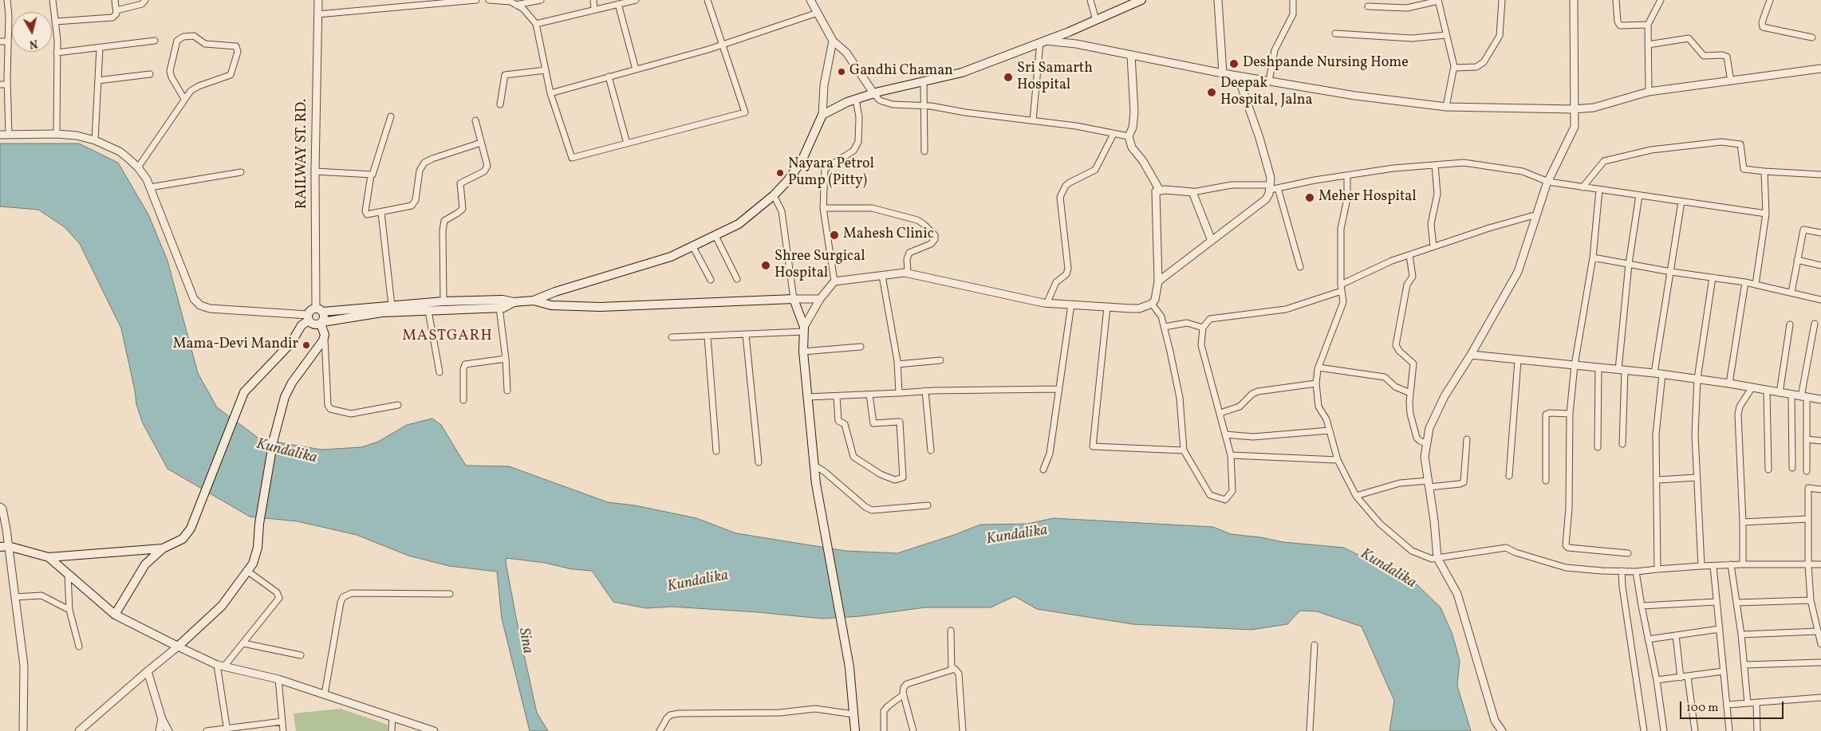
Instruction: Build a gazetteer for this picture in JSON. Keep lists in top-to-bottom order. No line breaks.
{"streets":{"street":["RAILWAY ST. RD."]},"districts":["MASTGARH"],"water":["Kundalika","Sina"],"places":["Deshpande Nursing Home","Gandhi Chaman","Sri Samarth Hospital","Deepak Hospital, Jalna","Nayara Petrol Pump (Pitty)","Meher Hospital","Mahesh Clinic","Shree Surgical Hospital","Mama-Devi Mandir"],"scale_bar":"100 m","north":"bottom"}
